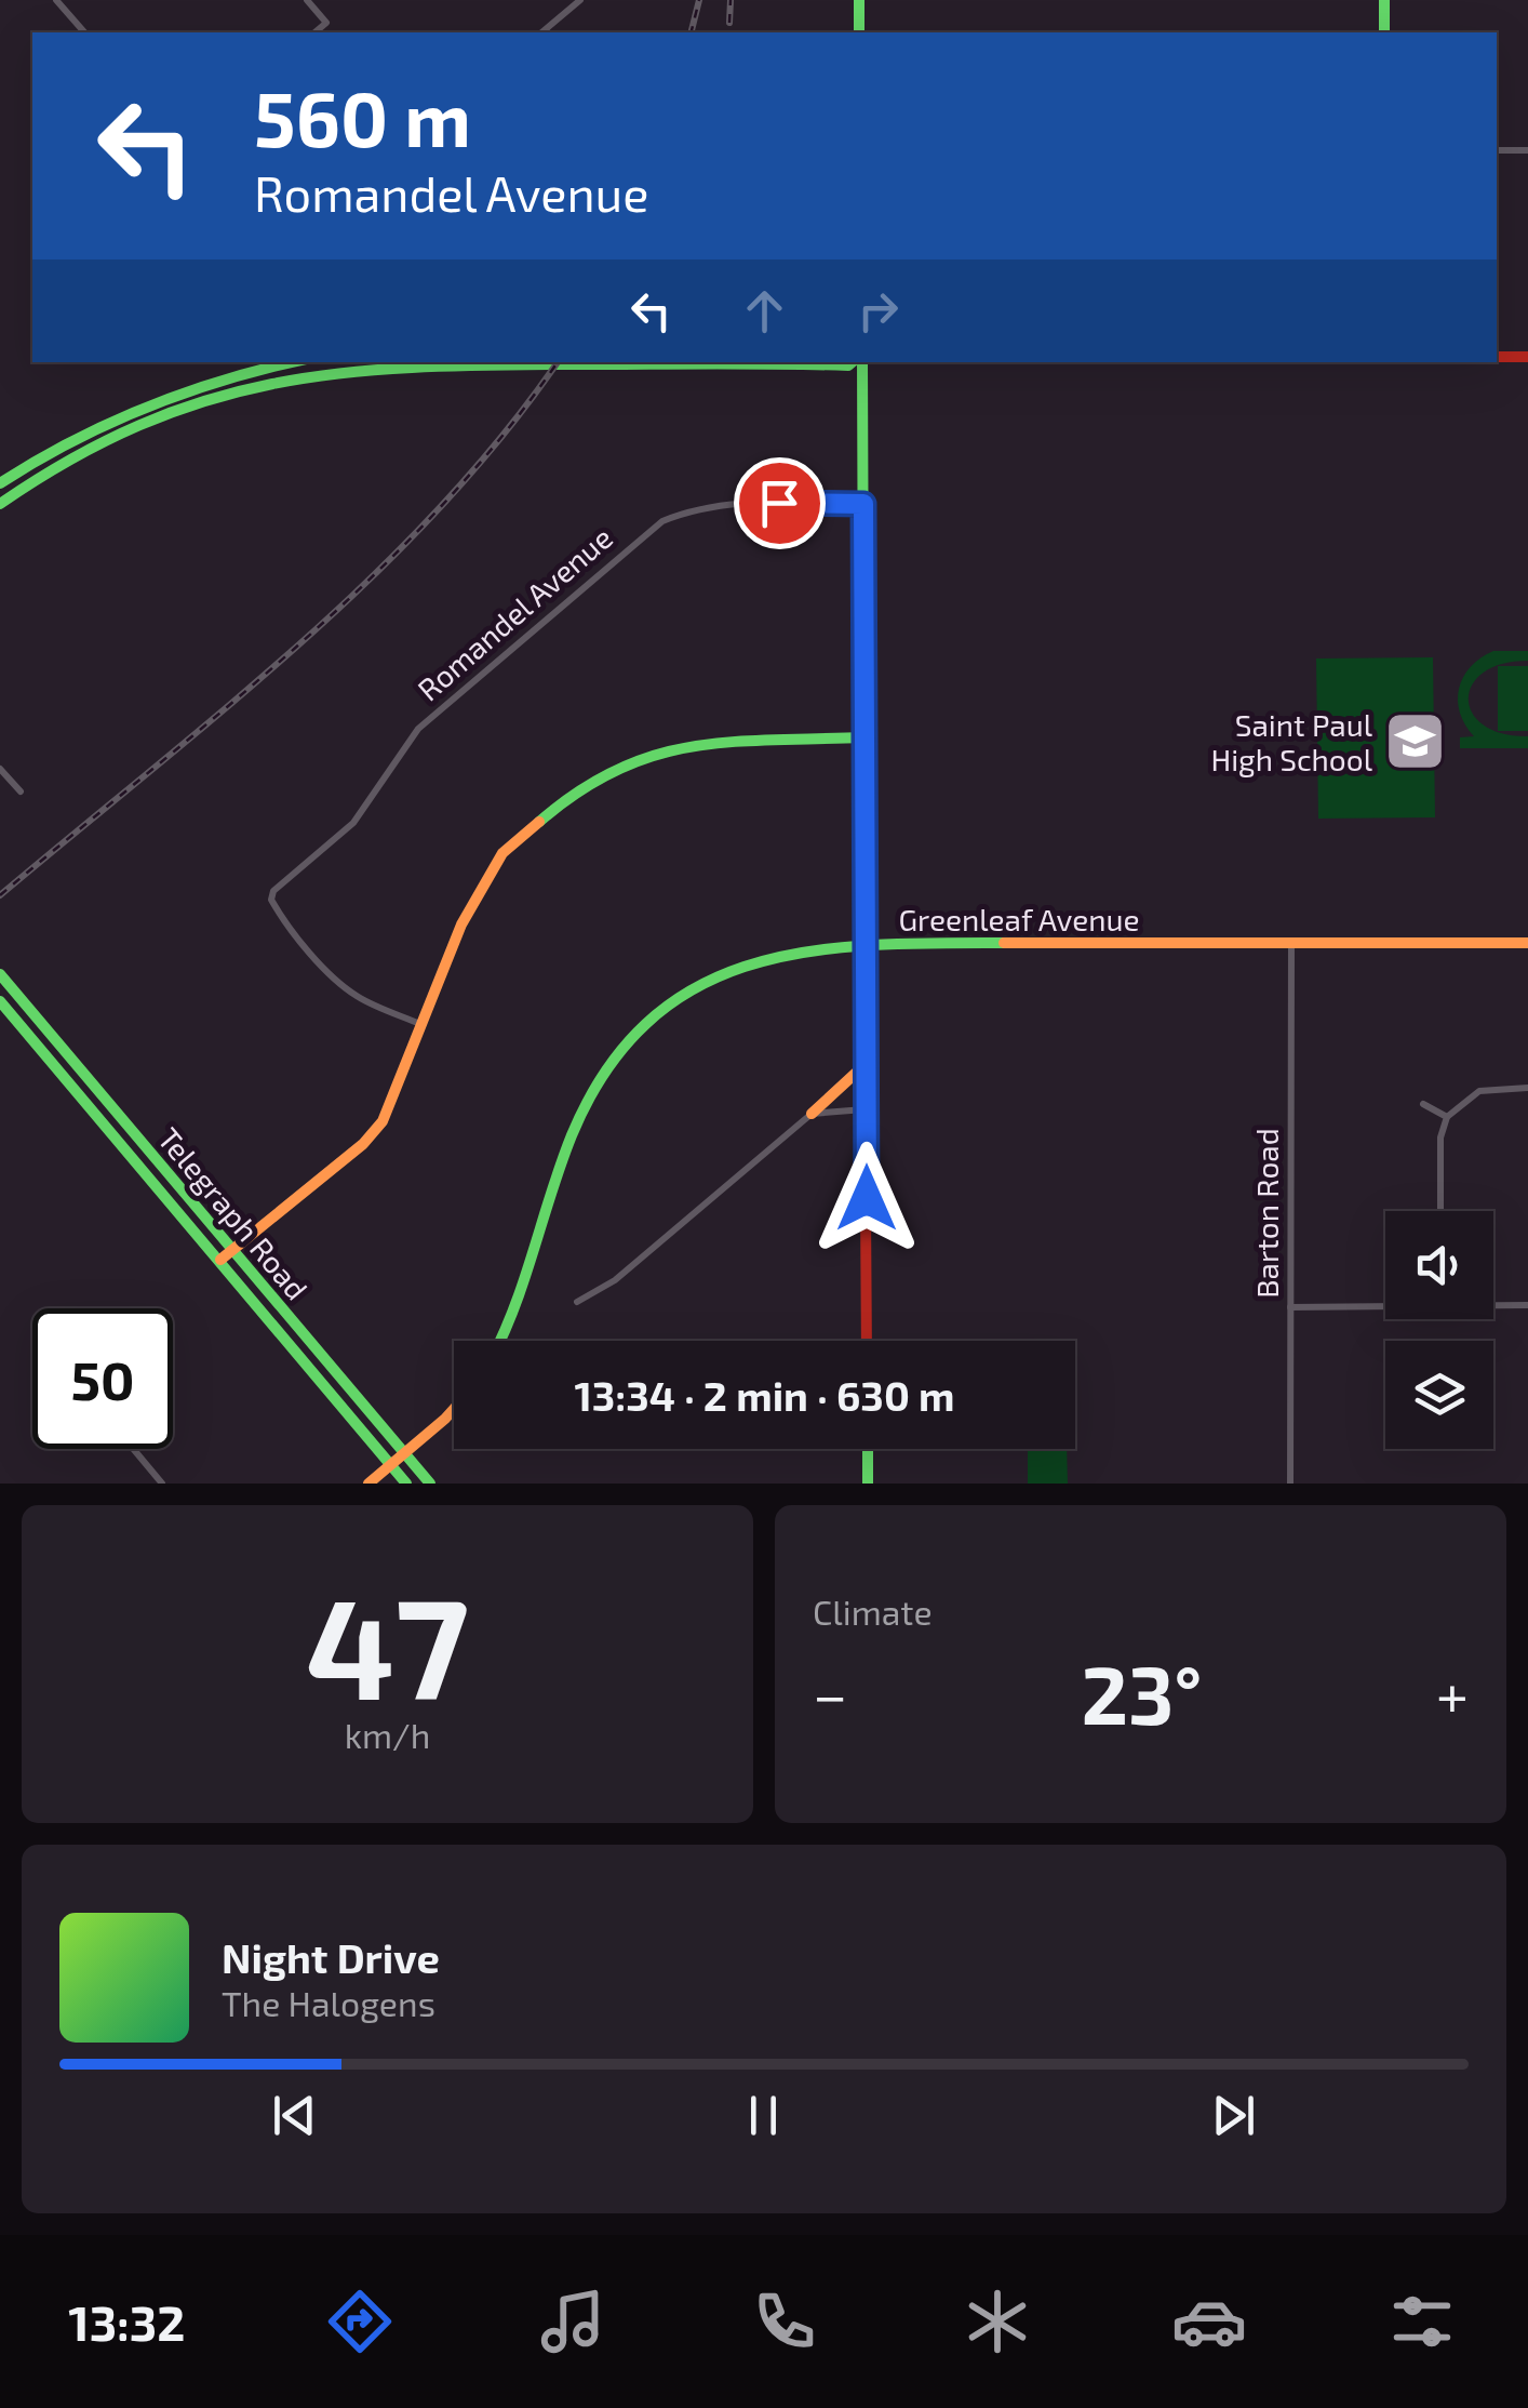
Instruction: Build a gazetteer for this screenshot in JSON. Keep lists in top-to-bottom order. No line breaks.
{"streets":{"main road":["Greenleaf Avenue","Telegraph Road"],"street":["Romandel Avenue","Barton Road"]},"crossings":[["Greenleaf Avenue","Barton Road"]],"places":{"school or university":["Saint Paul High School"]},"page":{"turn":["560 m","Romandel Avenue"],"limit":"50","trip":"13:34 · 2 min · 630 m","tile":[["47","km/h"],"Climate"],"heat":["−","23°","+"],"song":["Night Drive","The Halogens"],"tabs":"13:32"}}
